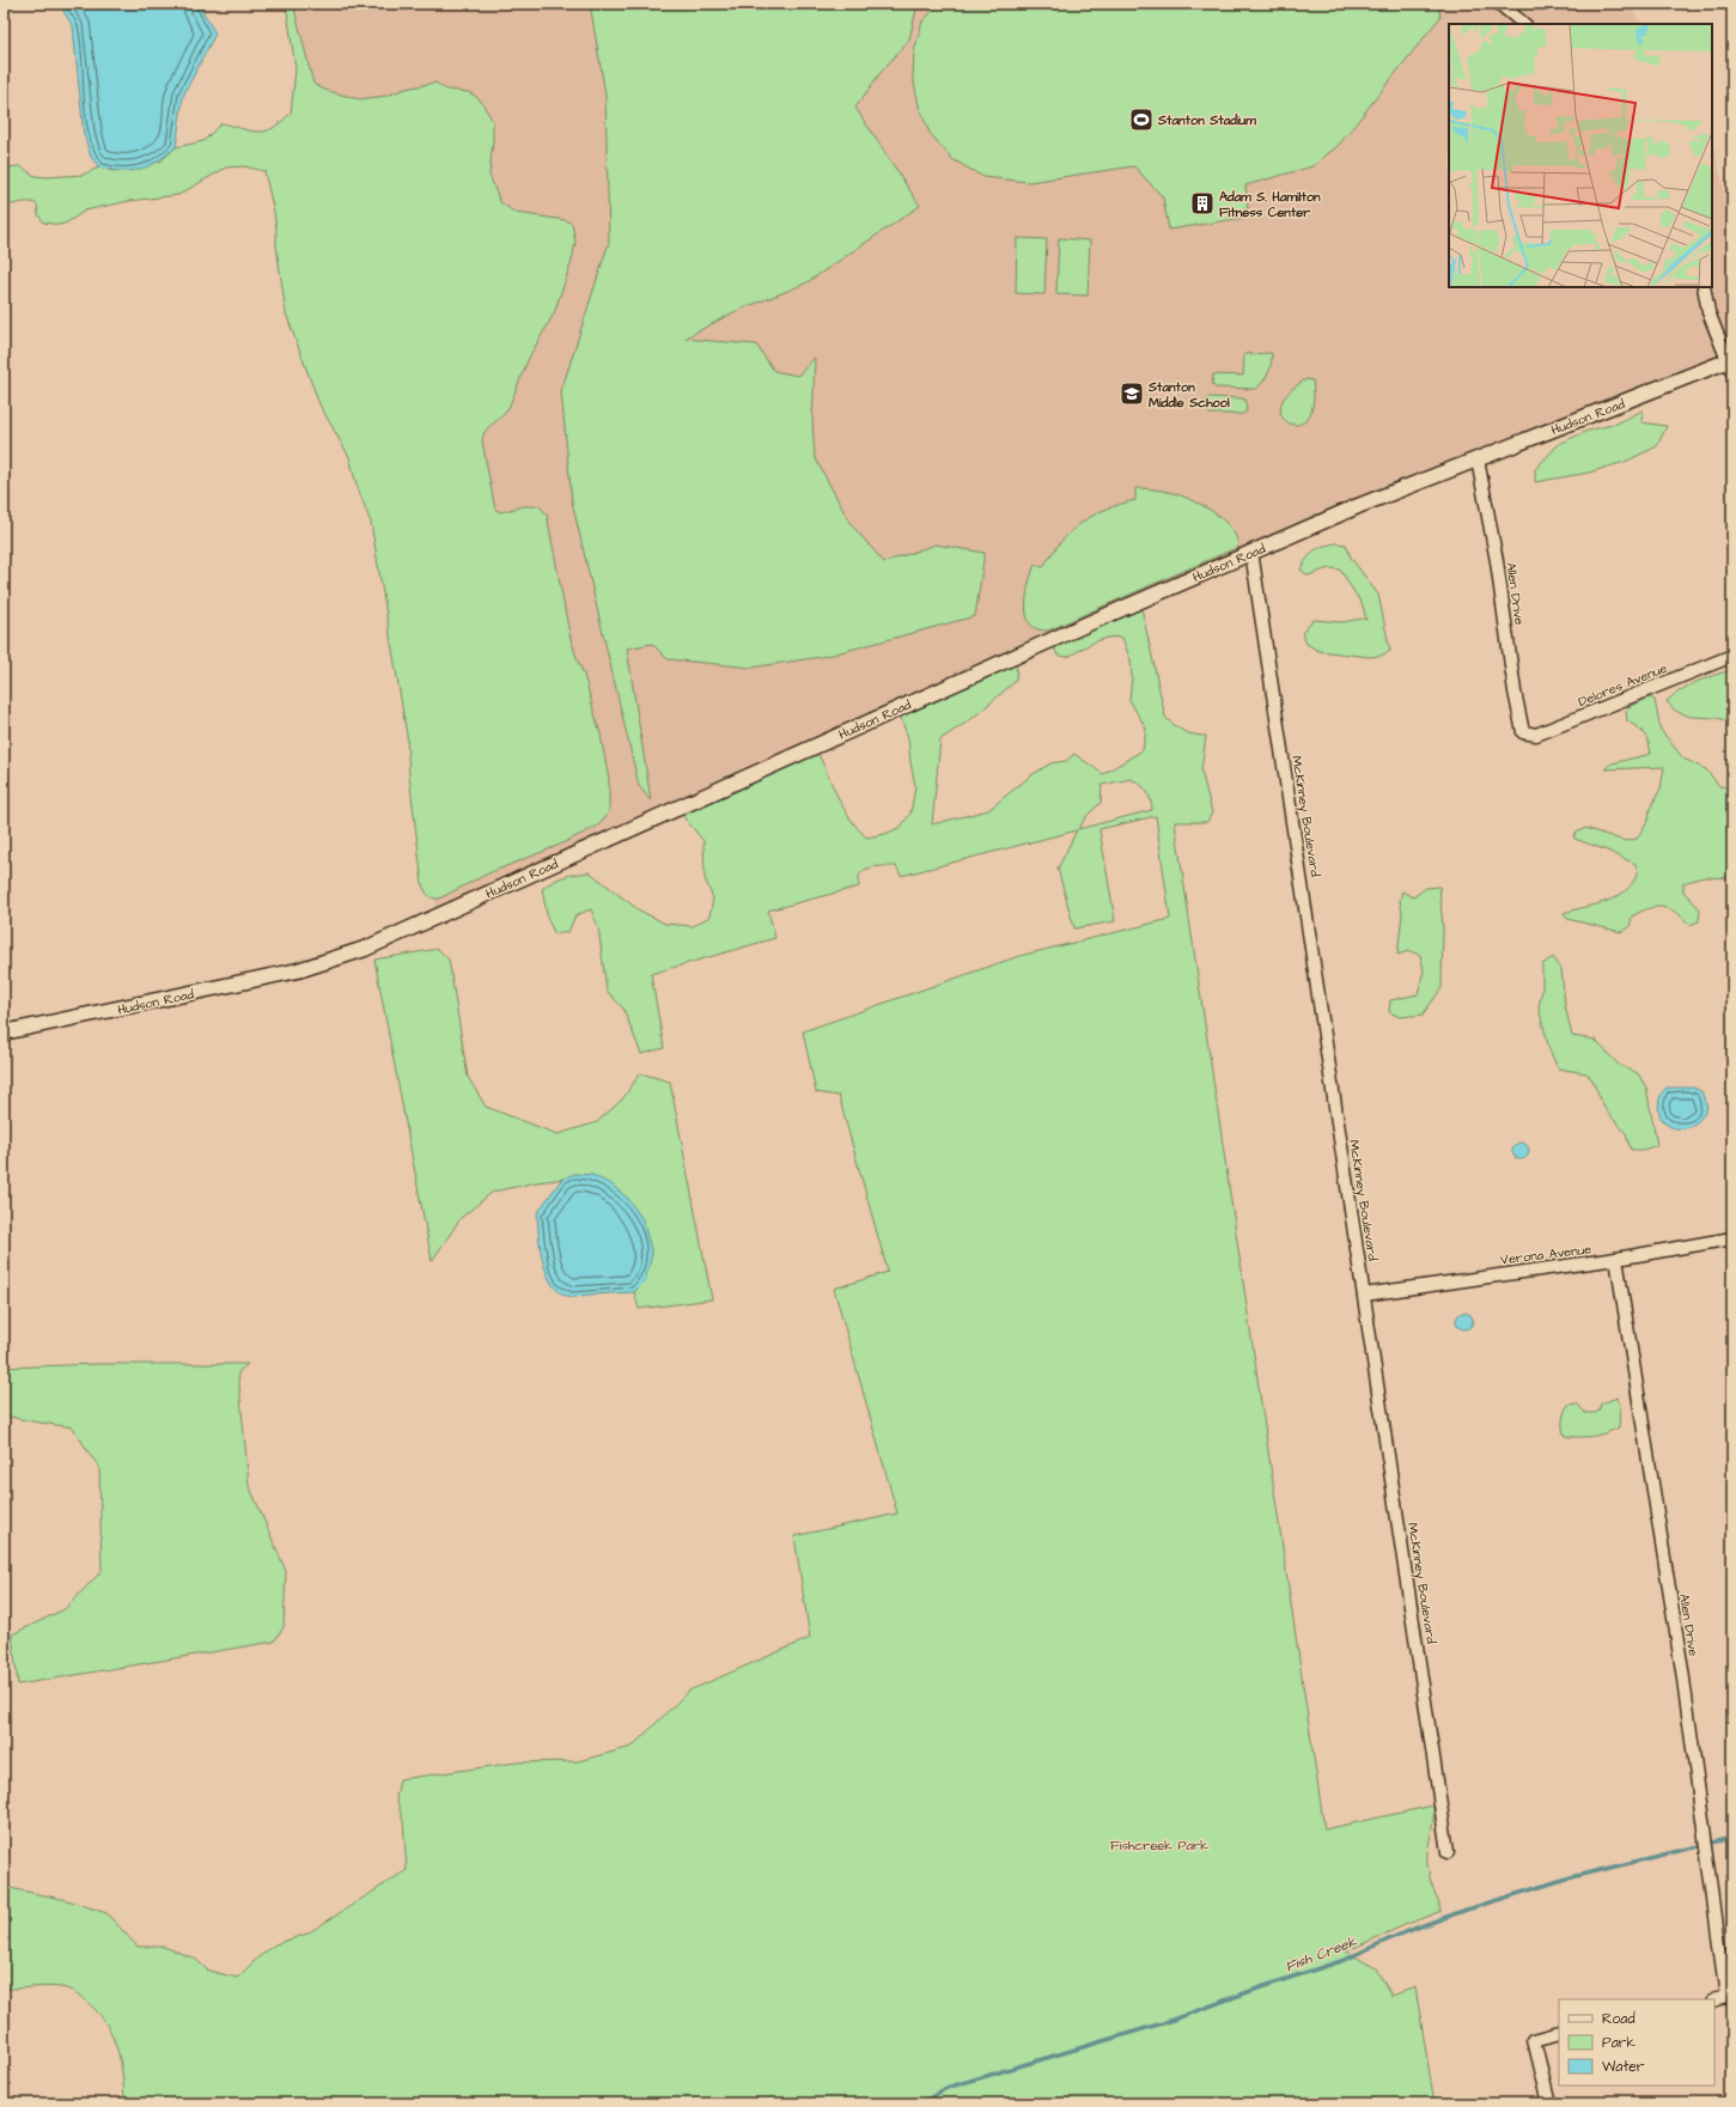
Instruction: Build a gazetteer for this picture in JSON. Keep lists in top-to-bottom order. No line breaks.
{"streets":{"street":["Hudson Road","Allen Drive","Delores Avenue","McKinney Boulevard","Verona Avenue"]},"crossings":[["Hudson Road","Allen Drive"],["Hudson Road","McKinney Boulevard"],["Allen Drive","Delores Avenue"],["Allen Drive","Verona Avenue"],["McKinney Boulevard","Verona Avenue"]],"water":["Fish Creek"],"parks":["Fishcreek Park"],"places":{"sports":["Stanton Stadium"],"building":["Adam S. Hamilton Fitness Center"],"school or university":["Stanton Middle School"]},"legend":["Road","Park","Water"]}
